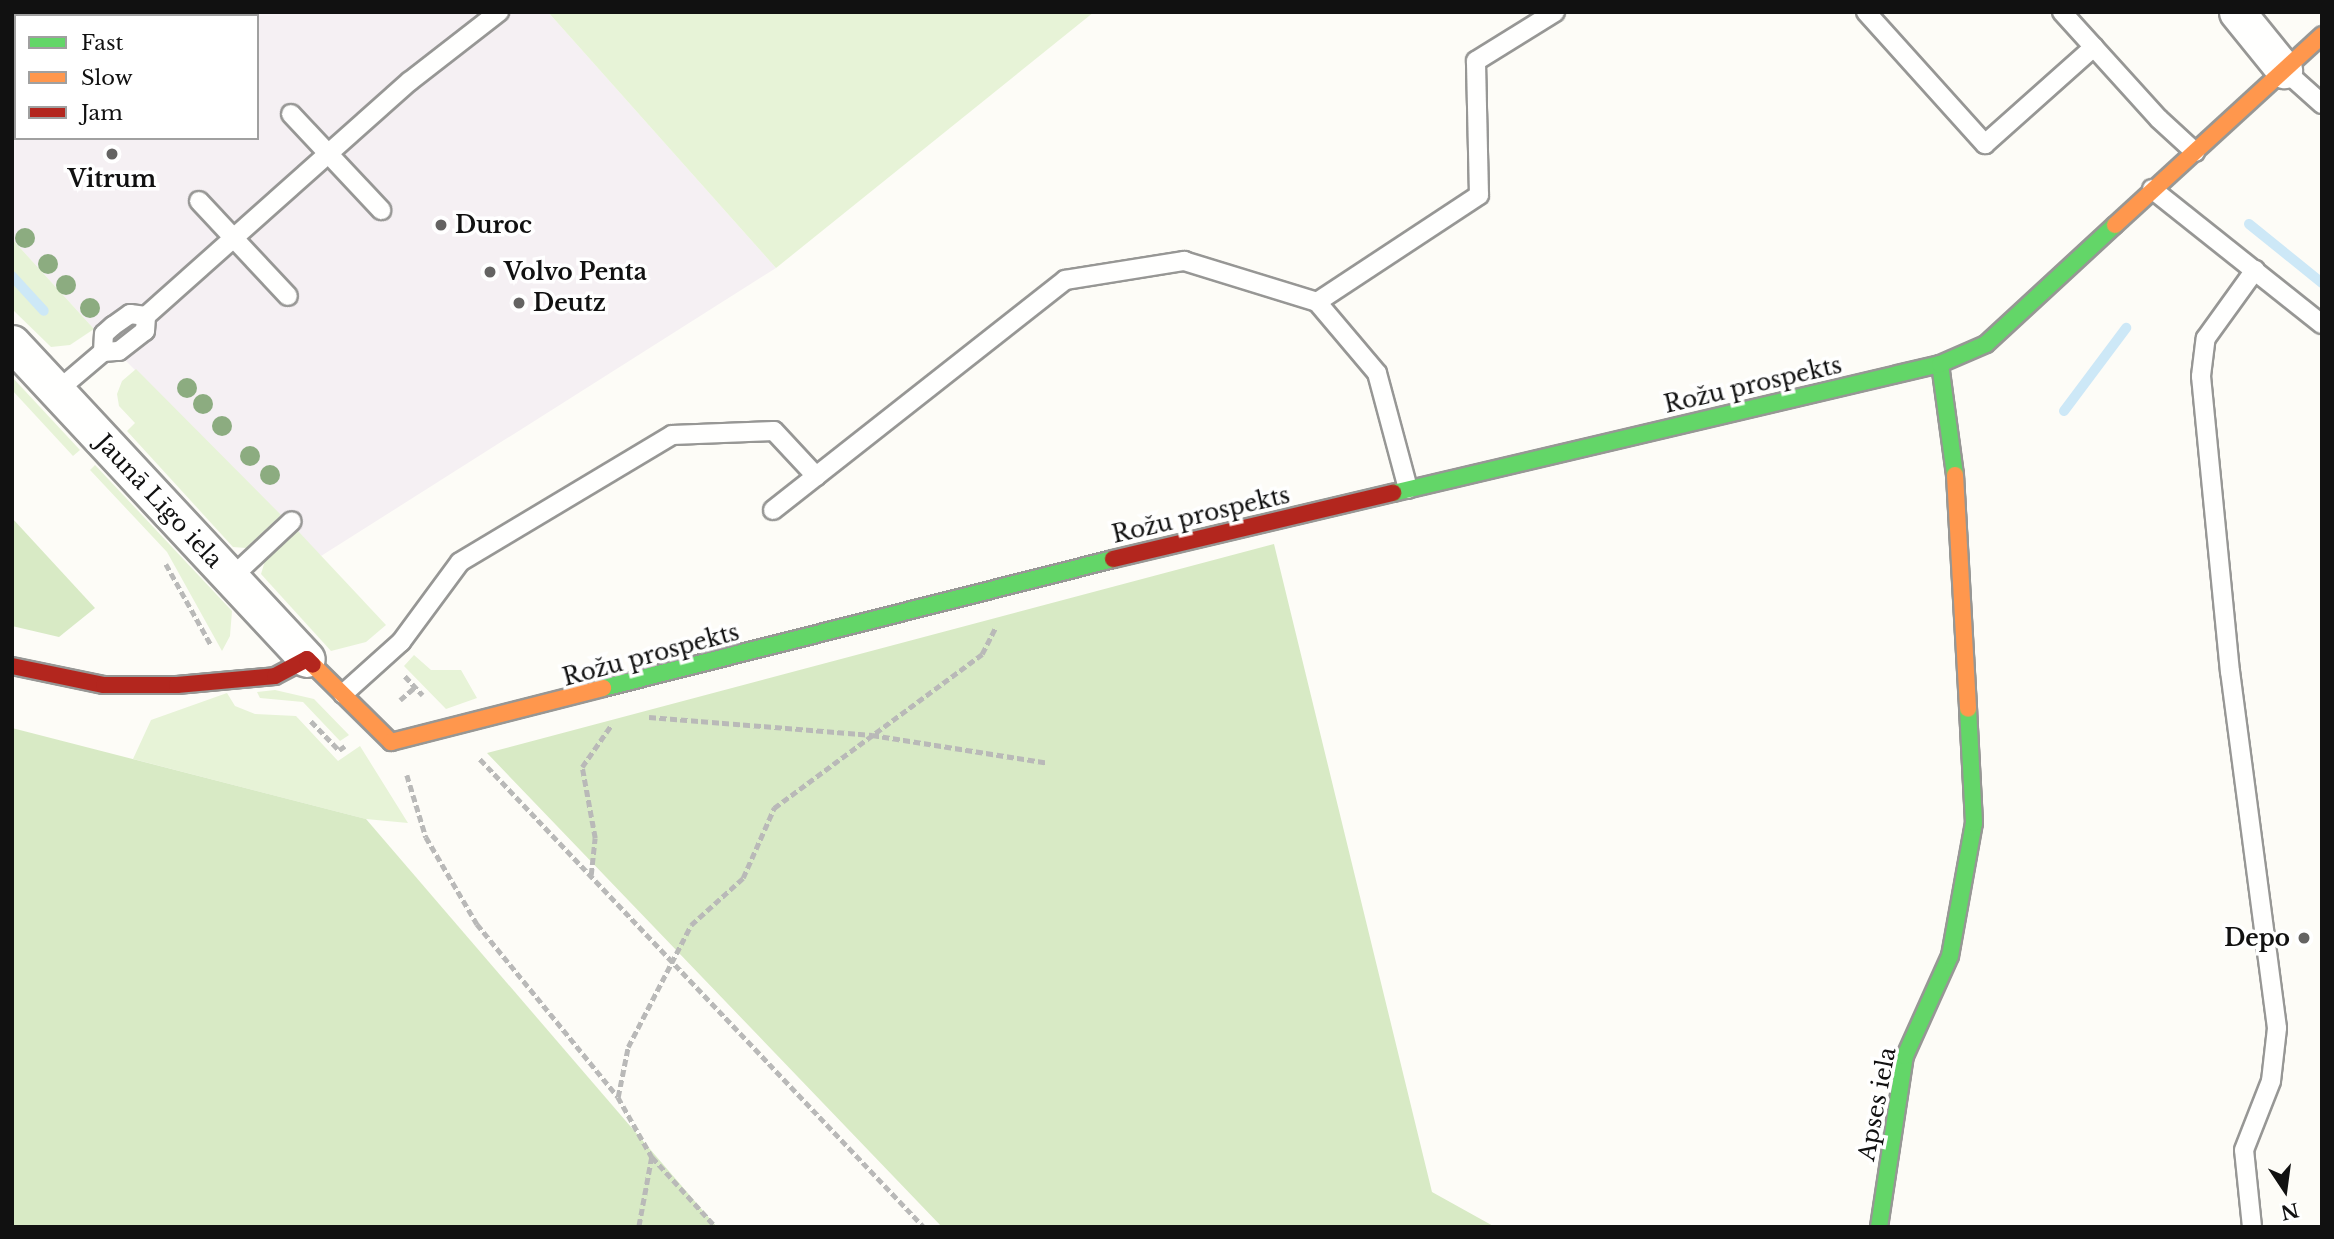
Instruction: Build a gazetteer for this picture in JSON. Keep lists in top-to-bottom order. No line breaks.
{"streets":{"street":["Rožu prospekts","Jaunā Līgo iela","Apses iela"]},"crossings":[["Rožu prospekts","Apses iela"]],"places":["Vitrum","Duroc","Volvo Penta","Deutz","Depo"],"legend":["Fast","Slow","Jam"],"north":"bottom"}
